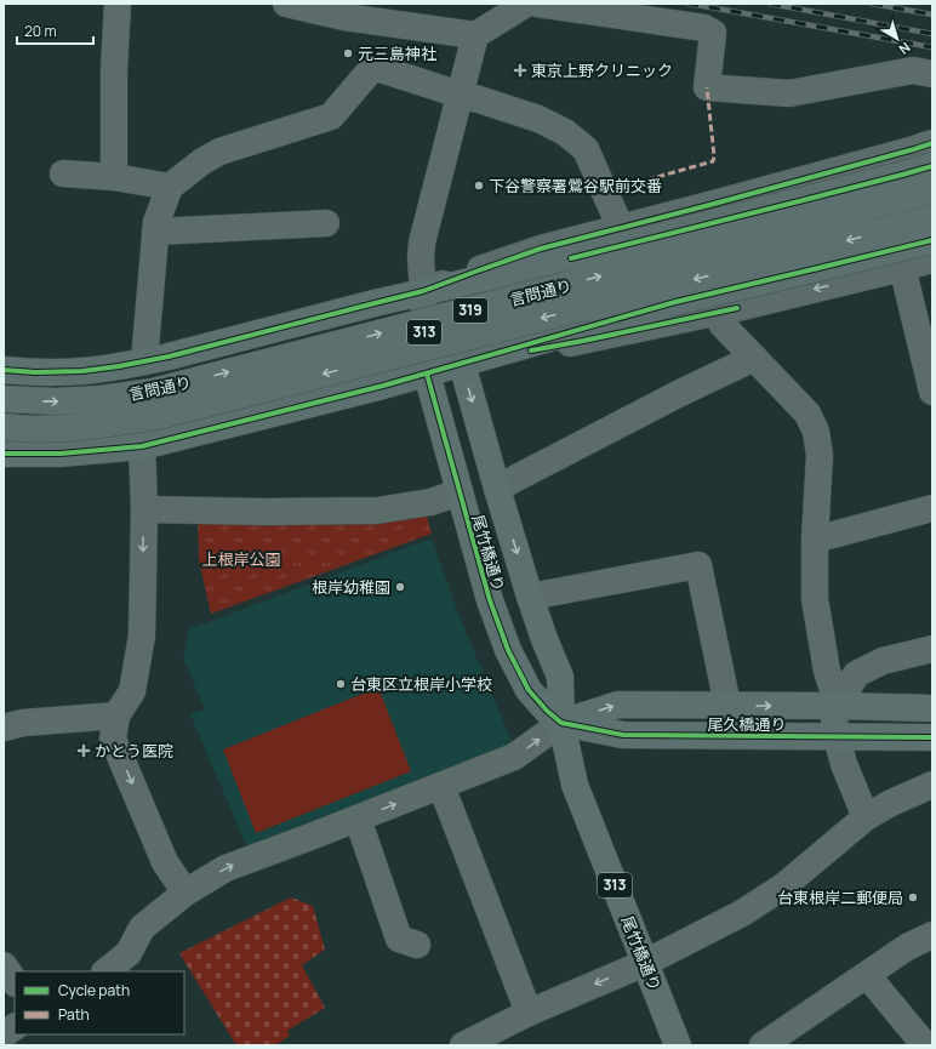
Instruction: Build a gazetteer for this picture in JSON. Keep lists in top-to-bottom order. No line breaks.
{"streets":{"main road":["言問通り","319","313","尾竹橋通り","尾久橋通り"]},"crossings":[["尾竹橋通り","尾久橋通り"]],"parks":["上根岸公園"],"places":{"other":["元三島神社","下谷警察署鶯谷駅前交番","根岸幼稚園","台東区立根岸小学校","台東根岸二郵便局"],"health":["東京上野クリニック","かとう医院"]},"legend":["Cycle path","Path"],"scale_bar":"20 m","north":"bottom right"}
